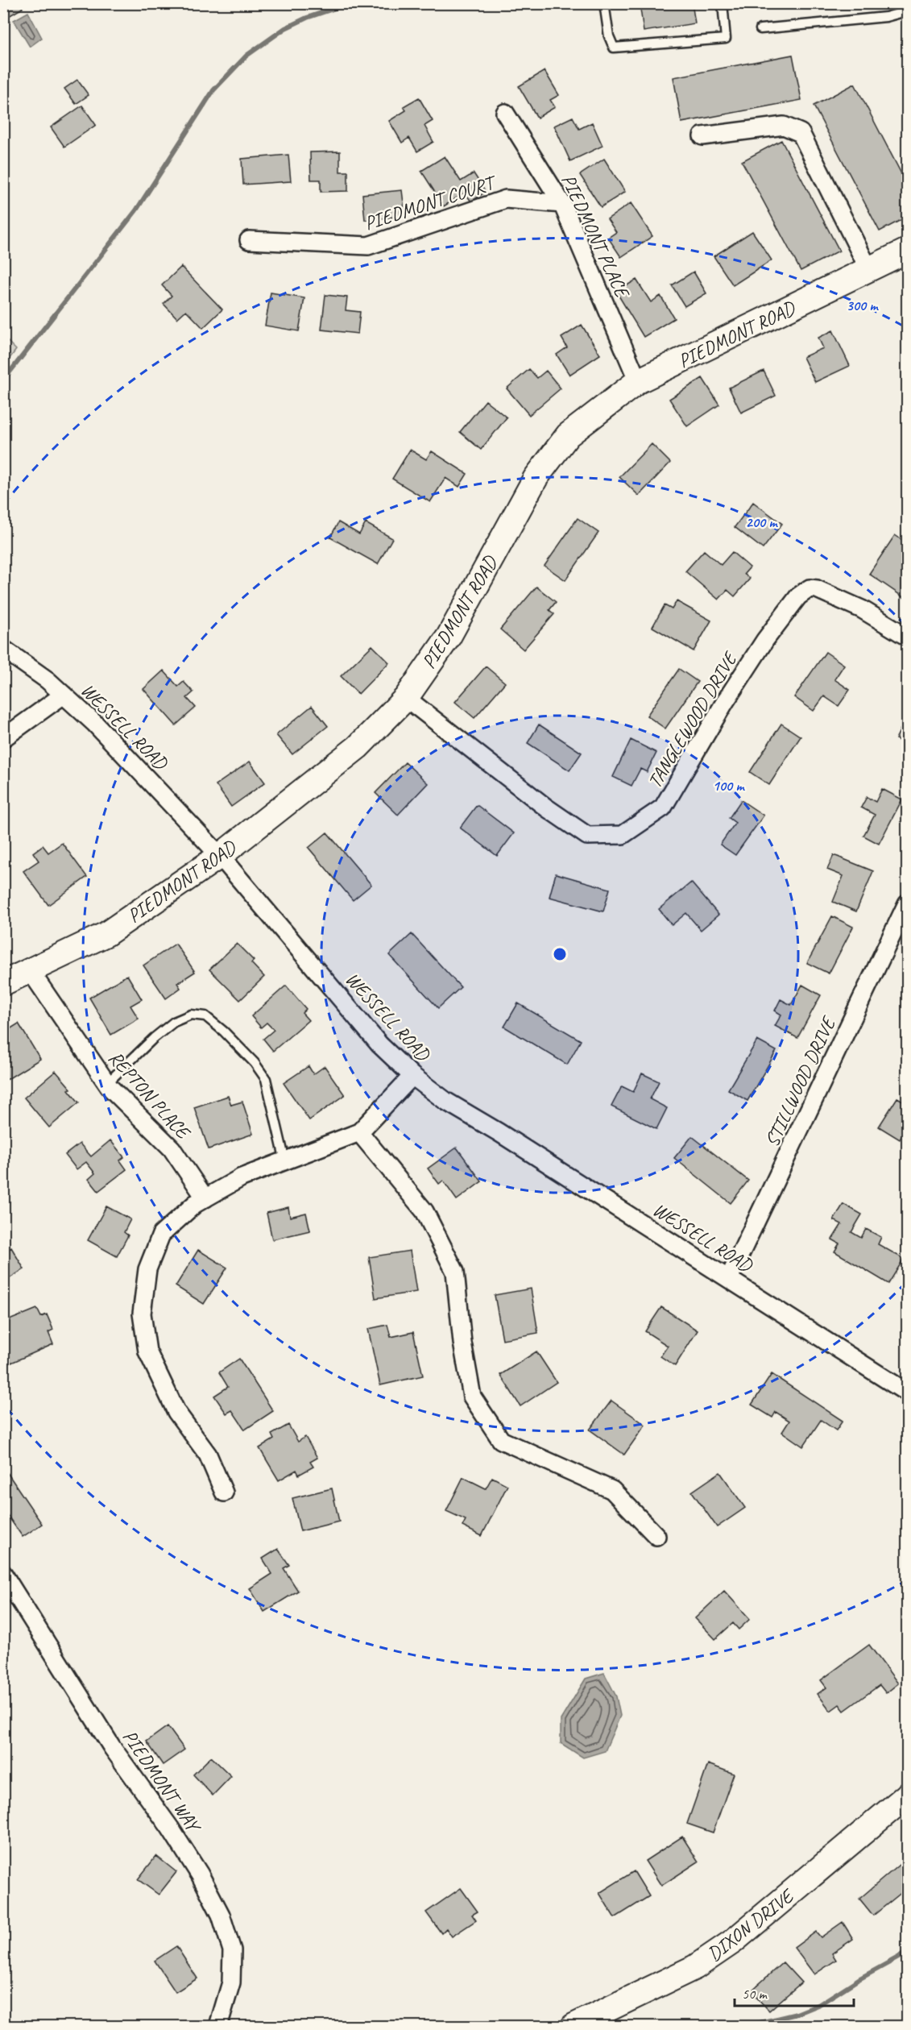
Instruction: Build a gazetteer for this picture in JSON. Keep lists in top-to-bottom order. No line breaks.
{"streets":{"street":["PIEDMONT COURT","PIEDMONT PLACE","PIEDMONT ROAD","TANGLEWOOD DRIVE","WESSELL ROAD","STILLWOOD DRIVE","REPTON PLACE","PIEDMONT WAY","DIXON DRIVE"]},"crossings":[["PIEDMONT COURT","PIEDMONT PLACE"],["PIEDMONT PLACE","PIEDMONT ROAD"],["PIEDMONT ROAD","TANGLEWOOD DRIVE"],["PIEDMONT ROAD","WESSELL ROAD"],["PIEDMONT ROAD","REPTON PLACE"],["WESSELL ROAD","STILLWOOD DRIVE"]],"scale_bar":"50 m","rings":["300 m","200 m","100 m"]}
